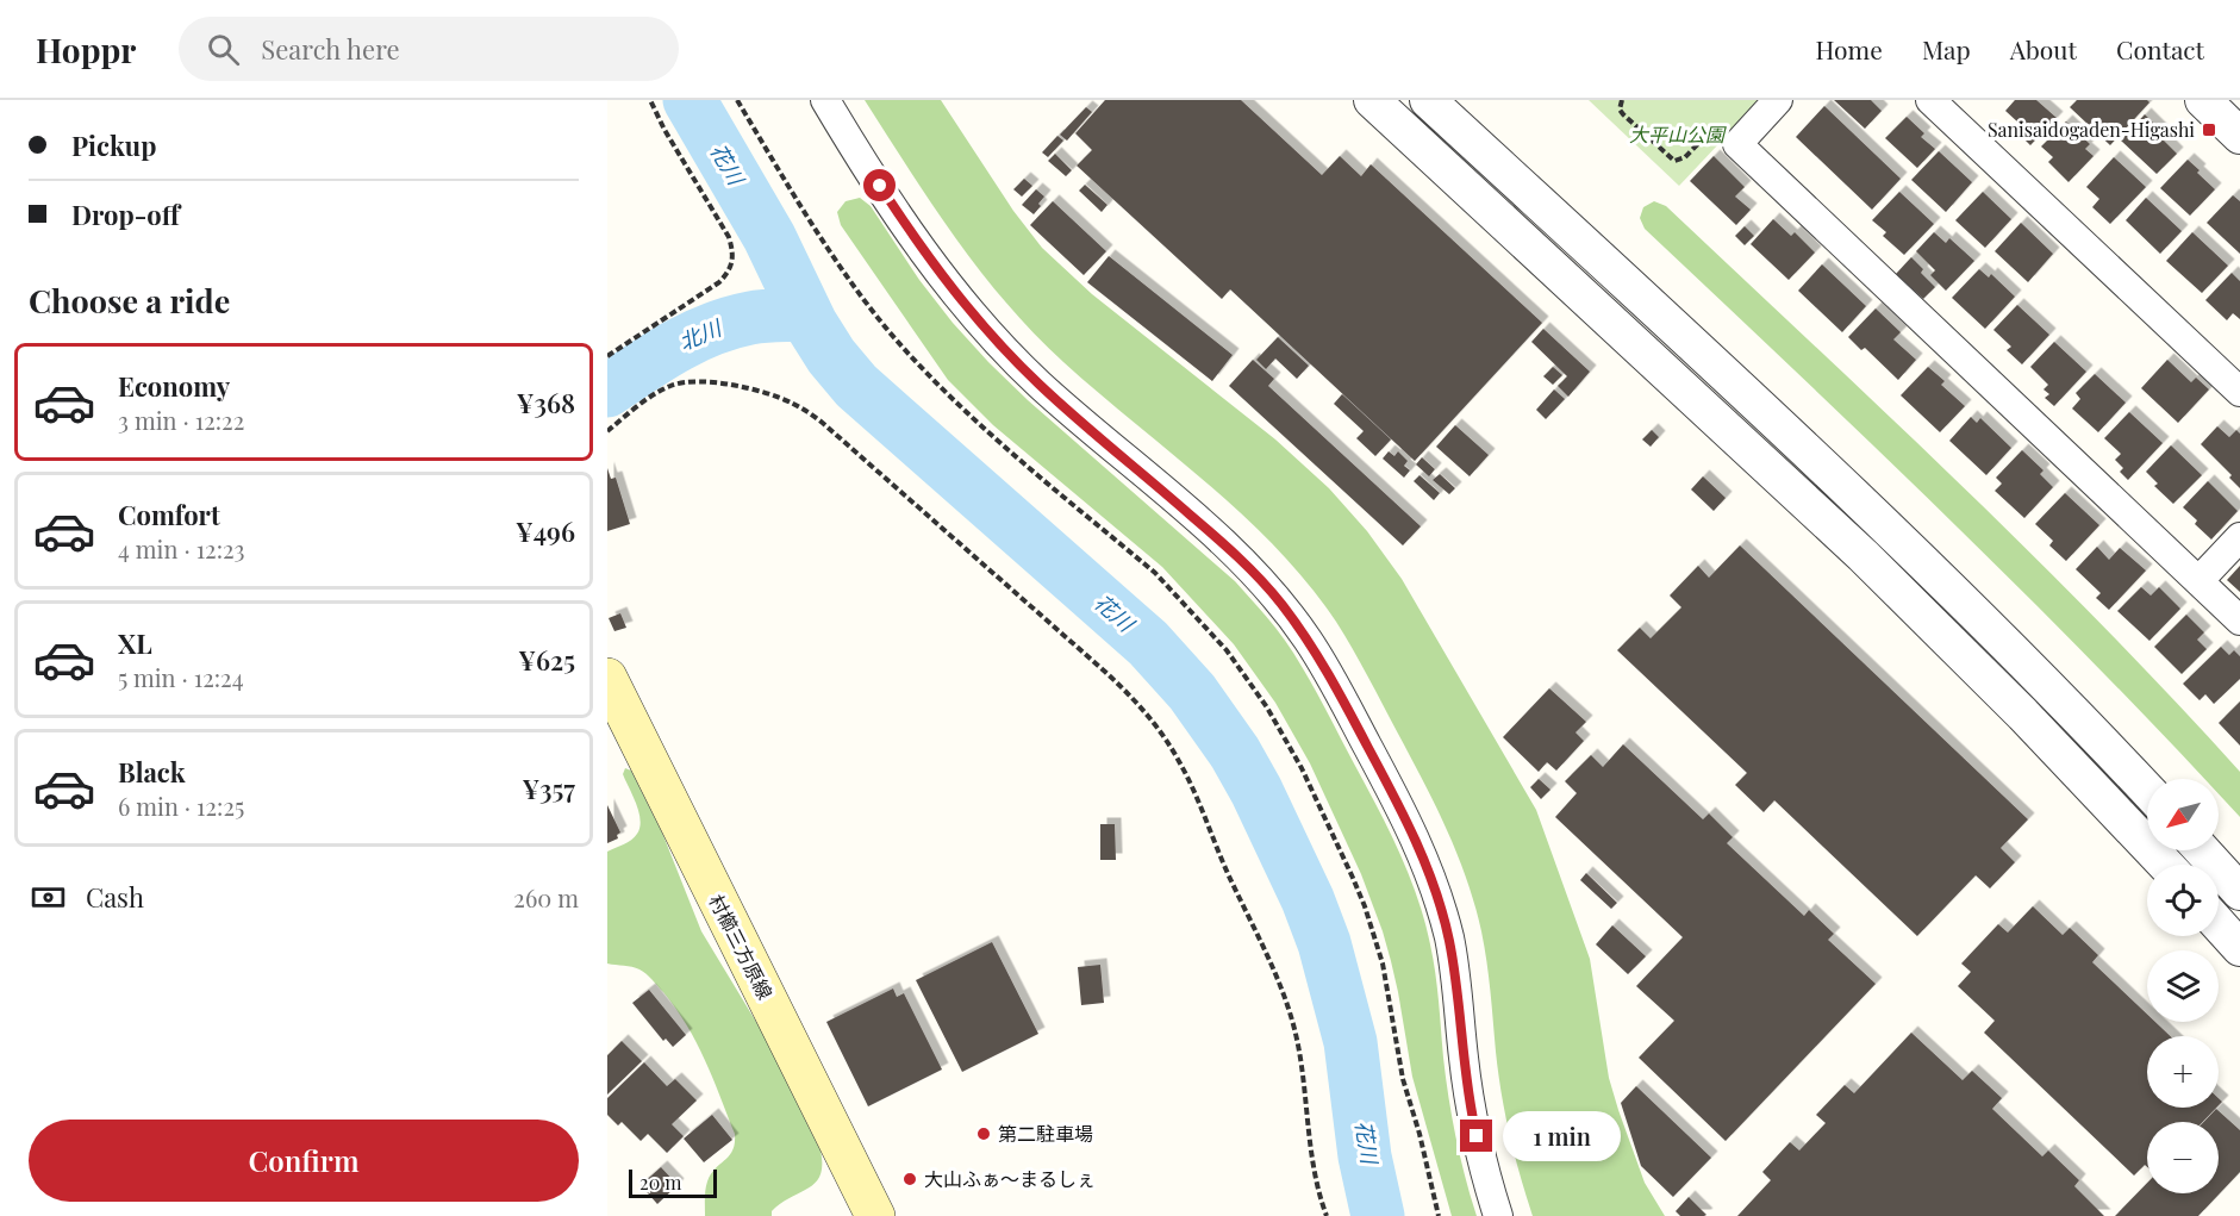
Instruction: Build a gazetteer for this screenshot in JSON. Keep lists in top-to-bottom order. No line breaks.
{"streets":{"main road":["村櫛三方原線"]},"water":["花川","北川"],"parks":["大平山公園"],"places":{"transit":["Sanisaidogaden-Higashi"],"other":["第二駐車場","大山ふぁ～まるしぇ"]},"scale_bar":"20 m","north":"bottom left","page":{"header":"Hoppr","search":"Search here","nav":["Home","Map","About","Contact"],"banner":["Pickup","Drop-off"],"heading":"Choose a ride","list":[{"name":"Economy","note":"3 min · 12:22","value":"¥368"},{"name":"Comfort","note":"4 min · 12:23","value":"¥496"},{"name":"XL","note":"5 min · 12:24","value":"¥625"},{"name":"Black","note":"6 min · 12:25","value":"¥357"}],"map_buttons":["+","−"],"pay":["Cash","260 m"],"buttons":"Confirm","bubble":"1 min","scale":"20 m"}}
